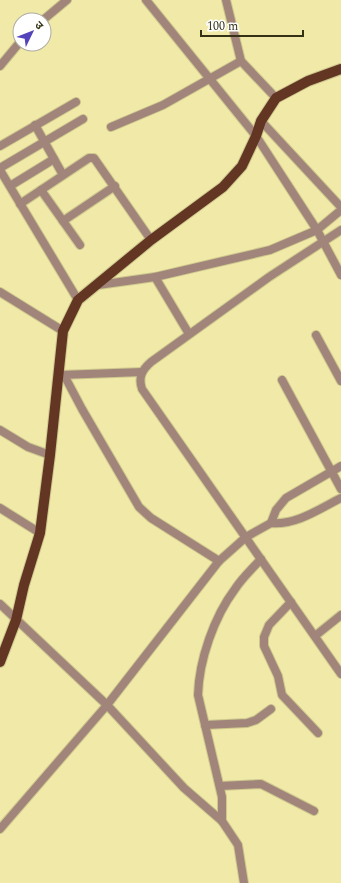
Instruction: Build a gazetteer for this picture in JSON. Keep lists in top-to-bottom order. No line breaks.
{"scale_bar":"100 m","north":"top right"}
